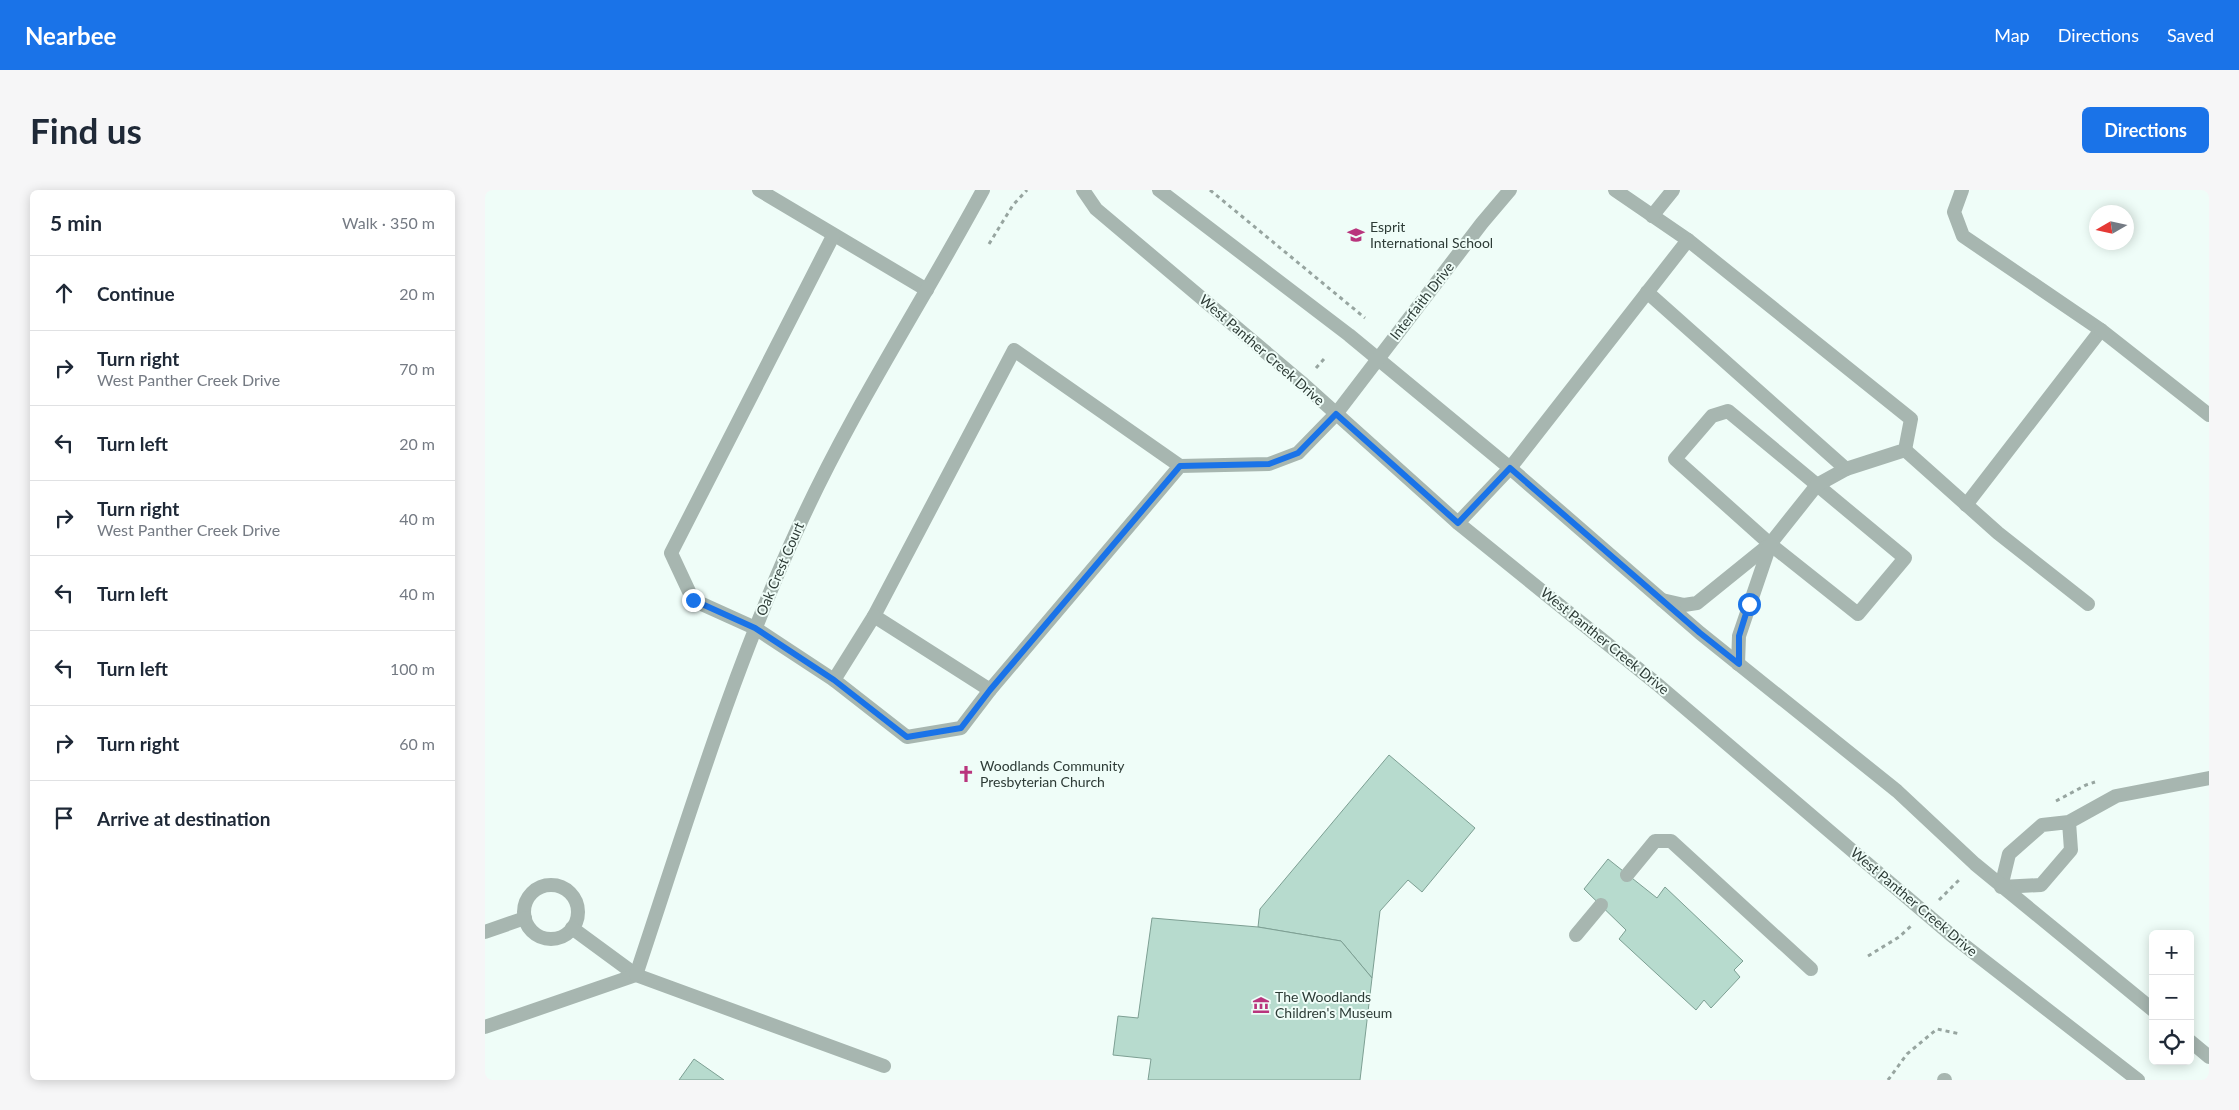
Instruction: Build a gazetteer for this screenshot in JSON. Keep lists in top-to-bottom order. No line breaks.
{"streets":{"street":["Interfaith Drive","West Panther Creek Drive","Oak Crest Court"]},"crossings":[["Interfaith Drive","West Panther Creek Drive"]],"places":{"school or university":["Esprit International School"],"church":["Woodlands Community Presbyterian Church"],"museum":["The Woodlands Children's Museum"]},"north":"left","page":{"header":"Nearbee","nav":["Map","Directions","Saved"],"buttons":"Directions","title":"Find us","heading":["5 min","Walk · 350 m"],"list":[["Continue","20 m"],["Turn right","West Panther Creek Drive","70 m"],["Turn left","20 m"],["Turn right","West Panther Creek Drive","40 m"],["Turn left","40 m"],["Turn left","100 m"],["Turn right","60 m"],"Arrive at destination"],"map_buttons":["+","−"]}}
